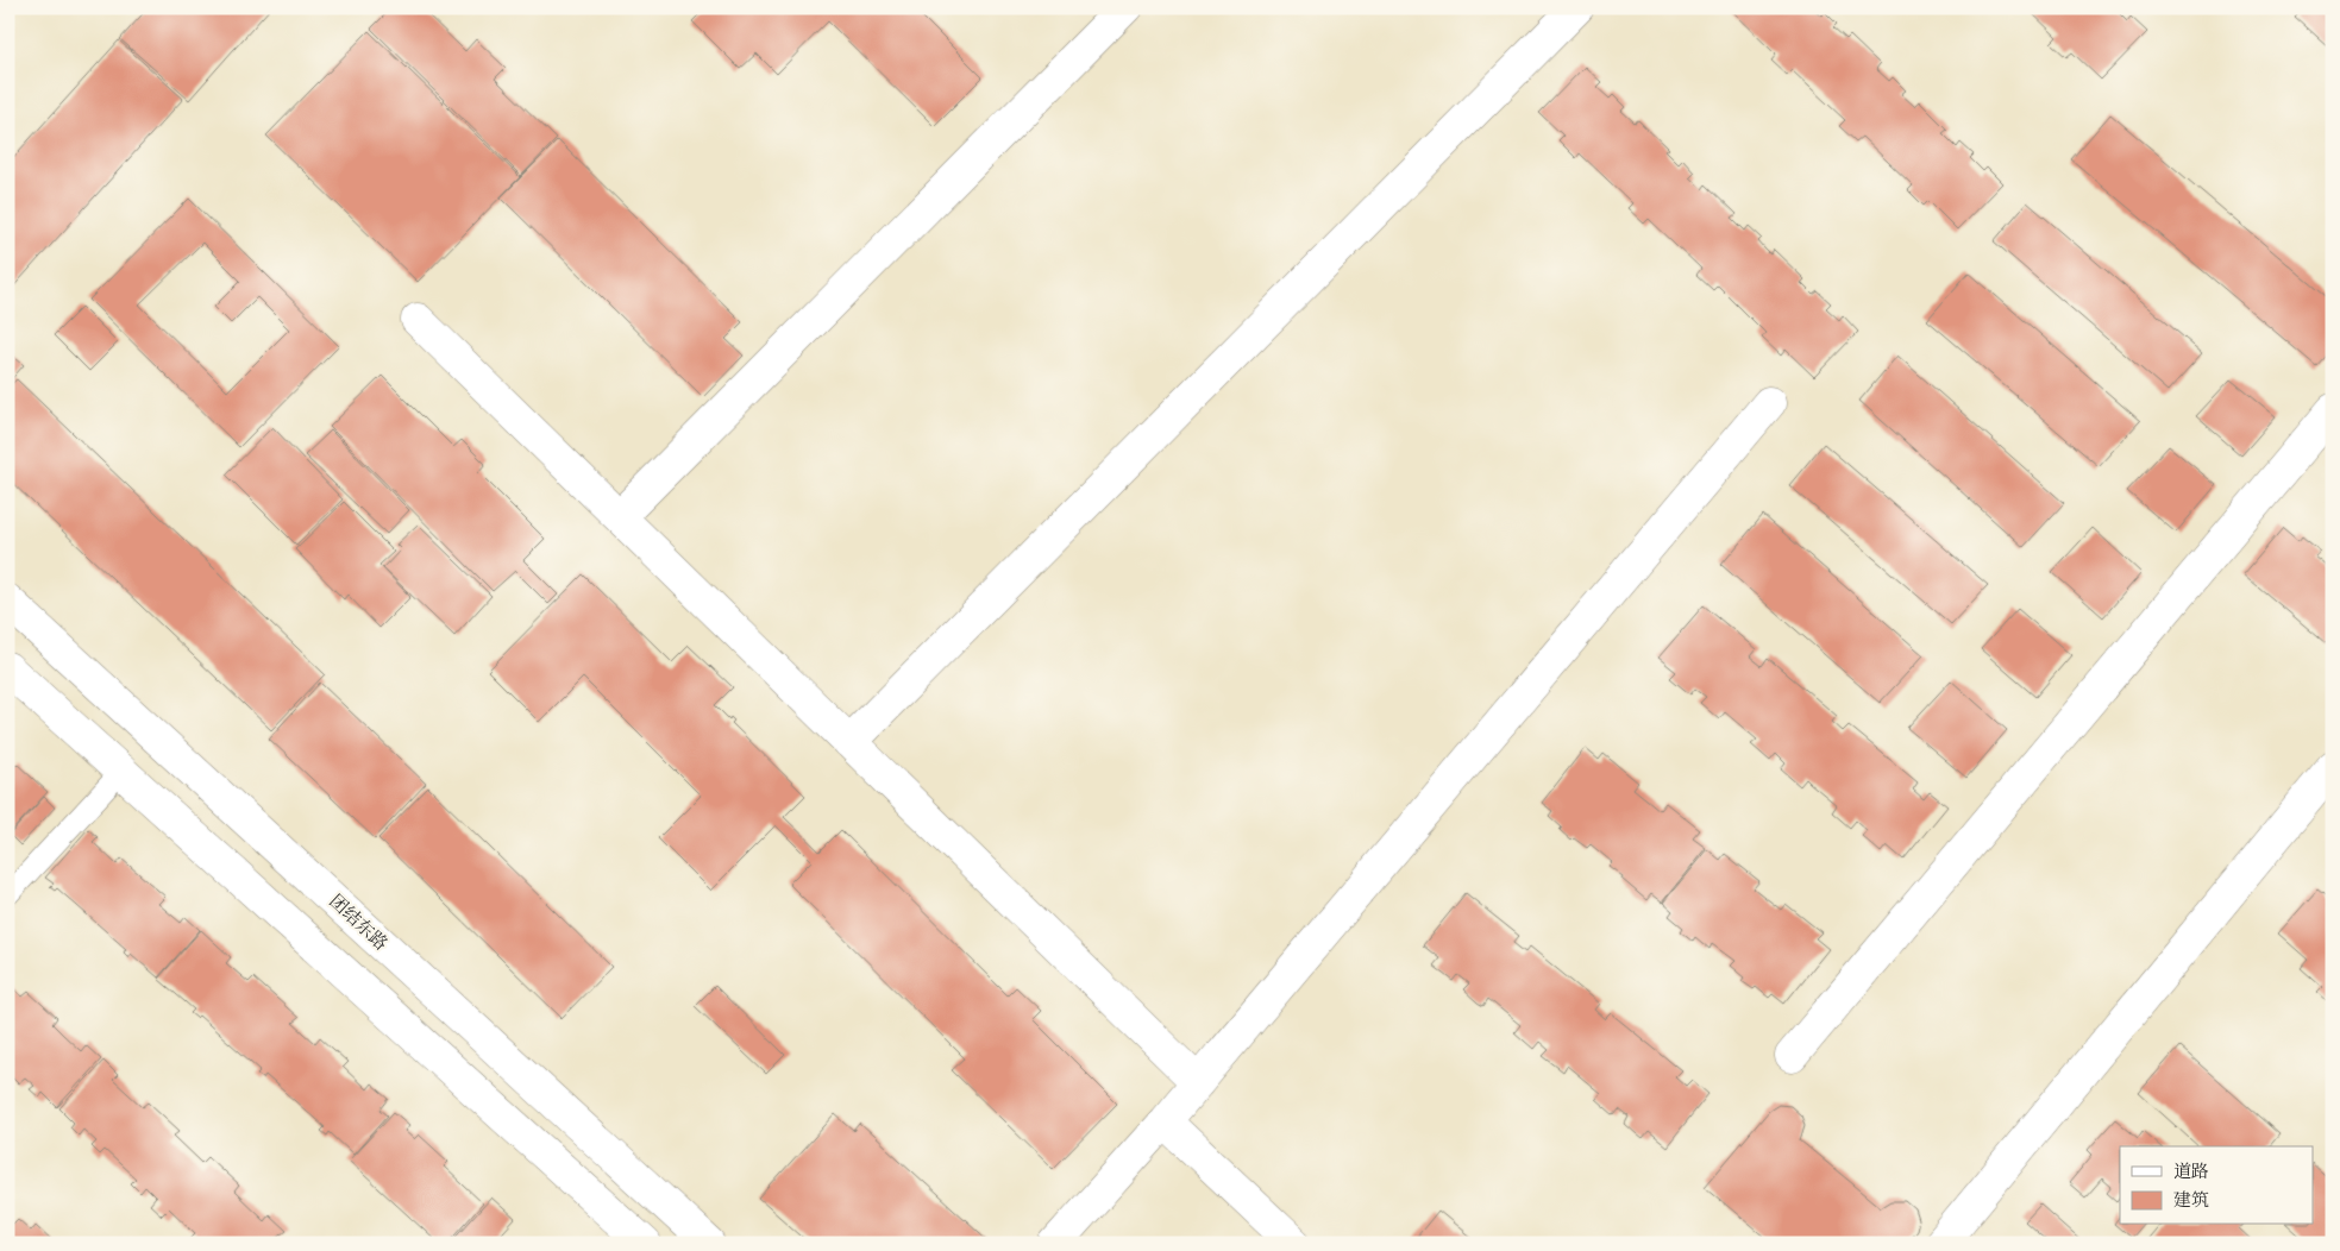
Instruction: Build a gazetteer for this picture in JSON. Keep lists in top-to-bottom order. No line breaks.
{"streets":{"street":["团结东路"]},"legend":["道路","建筑"]}
